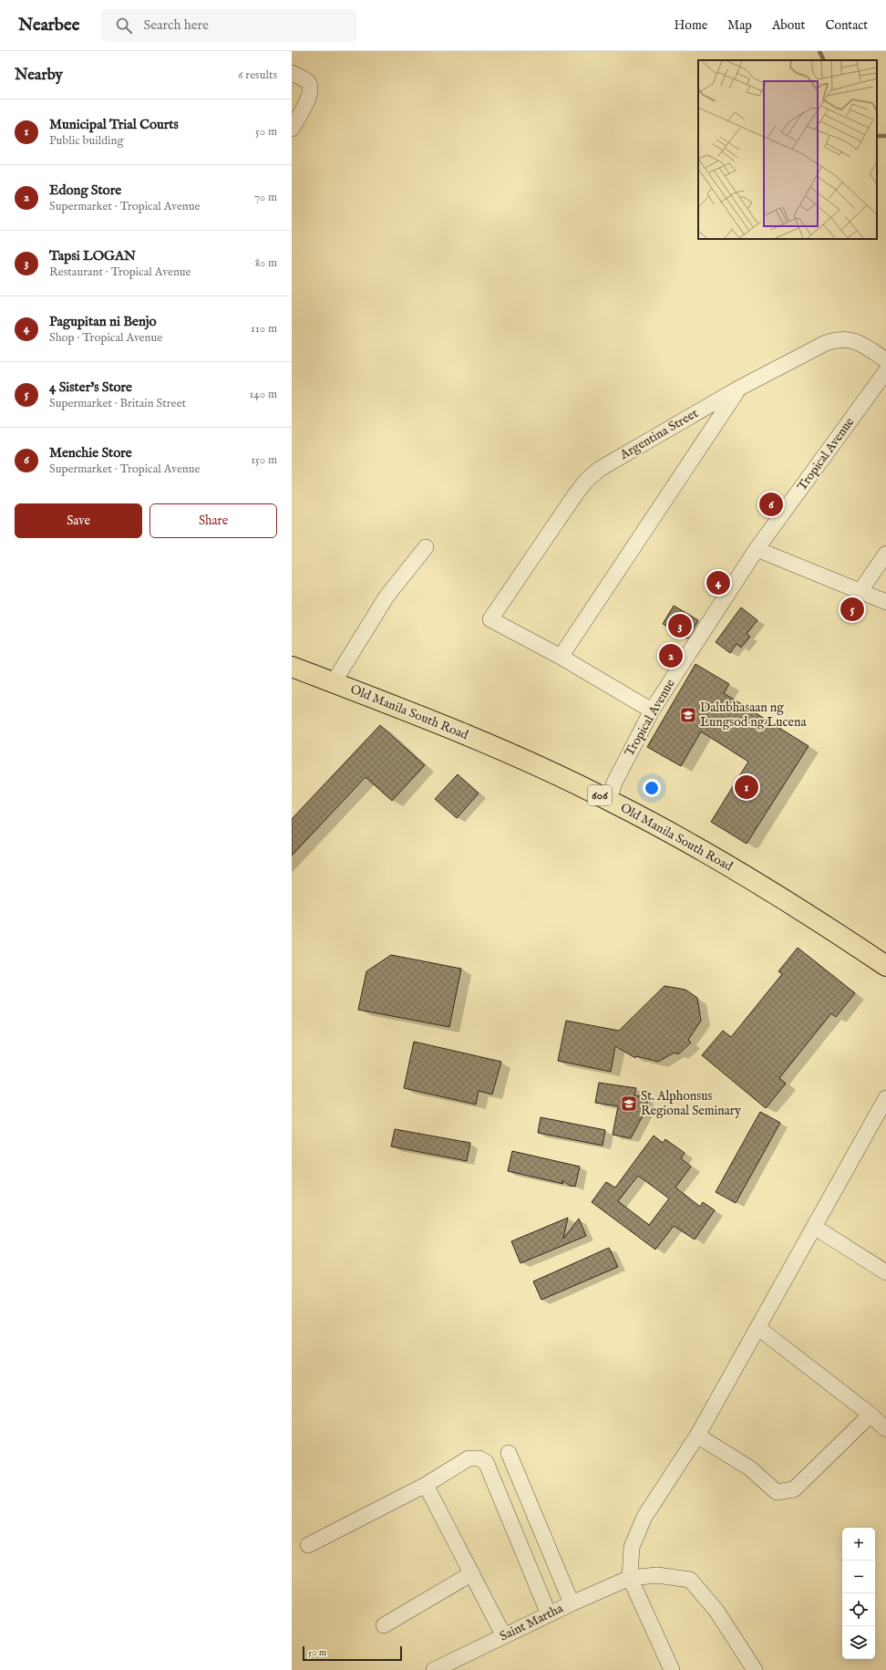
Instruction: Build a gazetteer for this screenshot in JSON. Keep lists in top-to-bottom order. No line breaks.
{"streets":{"main road":["Old Manila South Road","606"],"street":["Argentina Street","Tropical Avenue","Saint Martha"]},"crossings":[["Tropical Avenue","Old Manila South Road"]],"places":{"school or university":["Dalubhasaan ng Lungsod ng Lucena","St. Alphonsus Regional Seminary"]},"scale_bar":"50 m","page":{"header":"Nearbee","search":"Search here","nav":["Home","Map","About","Contact"],"heading":["Nearby","6 results"],"list":[{"mark":"1","name":"Municipal Trial Courts","note":"Public building","value":"50 m"},{"mark":"2","name":"Edong Store","note":"Supermarket · Tropical Avenue","value":"70 m"},{"mark":"3","name":"Tapsi LOGAN","note":"Restaurant · Tropical Avenue","value":"80 m"},{"mark":"4","name":"Pagupitan ni Benjo","note":"Shop · Tropical Avenue","value":"110 m"},{"mark":"5","name":"4 Sister's Store","note":"Supermarket · Britain Street","value":"140 m"},{"mark":"6","name":"Menchie Store","note":"Supermarket · Tropical Avenue","value":"150 m"}],"pins":["6","4","5","3","2","1"],"buttons":["Save","Share"],"map_buttons":["+","−"],"scale":"50 m"}}
